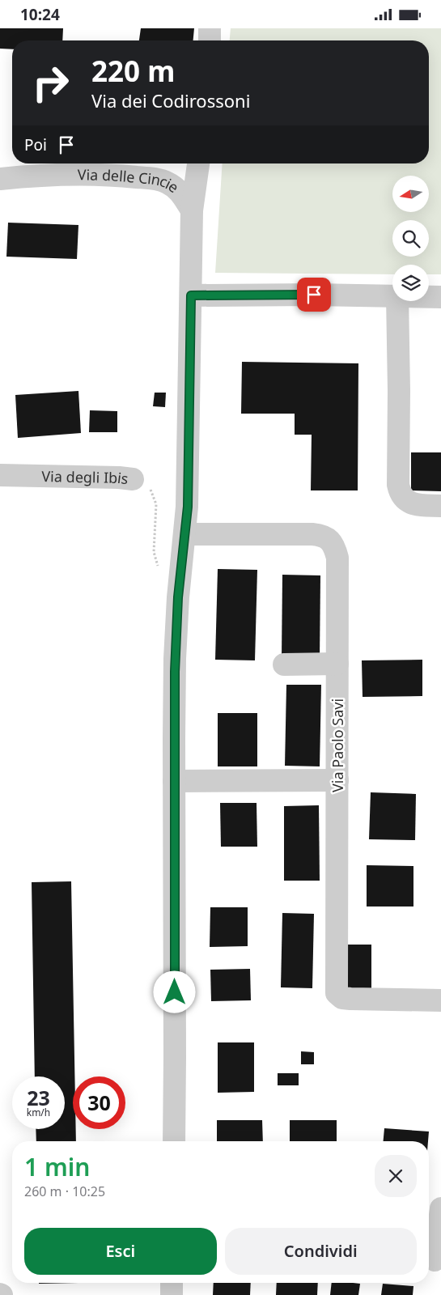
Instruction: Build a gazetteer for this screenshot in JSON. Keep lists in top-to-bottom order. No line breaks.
{"streets":{"street":["Via delle Cincie","Via degli Ibis","Via Paolo Savi"]},"north":"left","page":{"status":"10:24","turn":["220 m","Via dei Codirossoni"],"then":"Poi","speed":"23 km/h","limit":"30","heading":["1 min","260 m · 10:25"],"buttons":["Esci","Condividi"]}}
